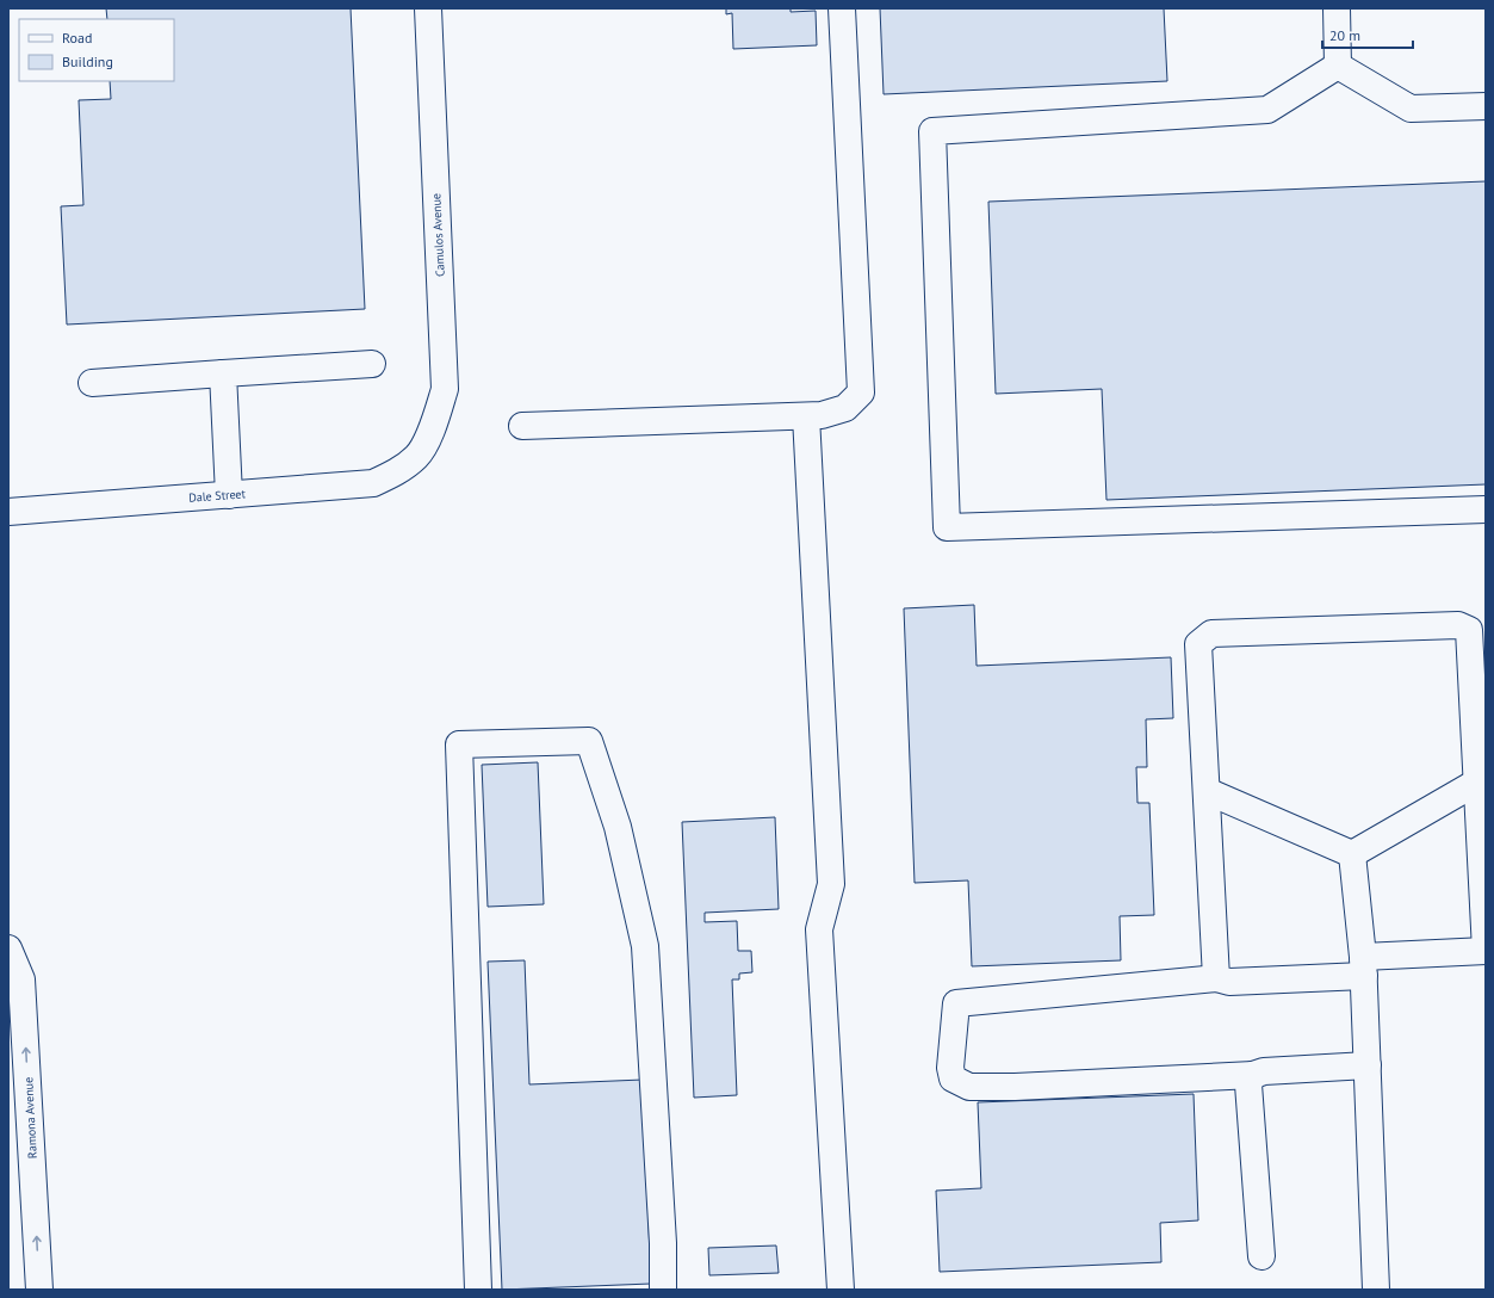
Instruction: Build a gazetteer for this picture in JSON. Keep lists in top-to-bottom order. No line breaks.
{"streets":{"street":["Camulos Avenue","Dale Street","Ramona Avenue"]},"crossings":[["Camulos Avenue","Dale Street"]],"one_way":["Ramona Avenue"],"legend":["Road","Building"],"scale_bar":"20 m"}
